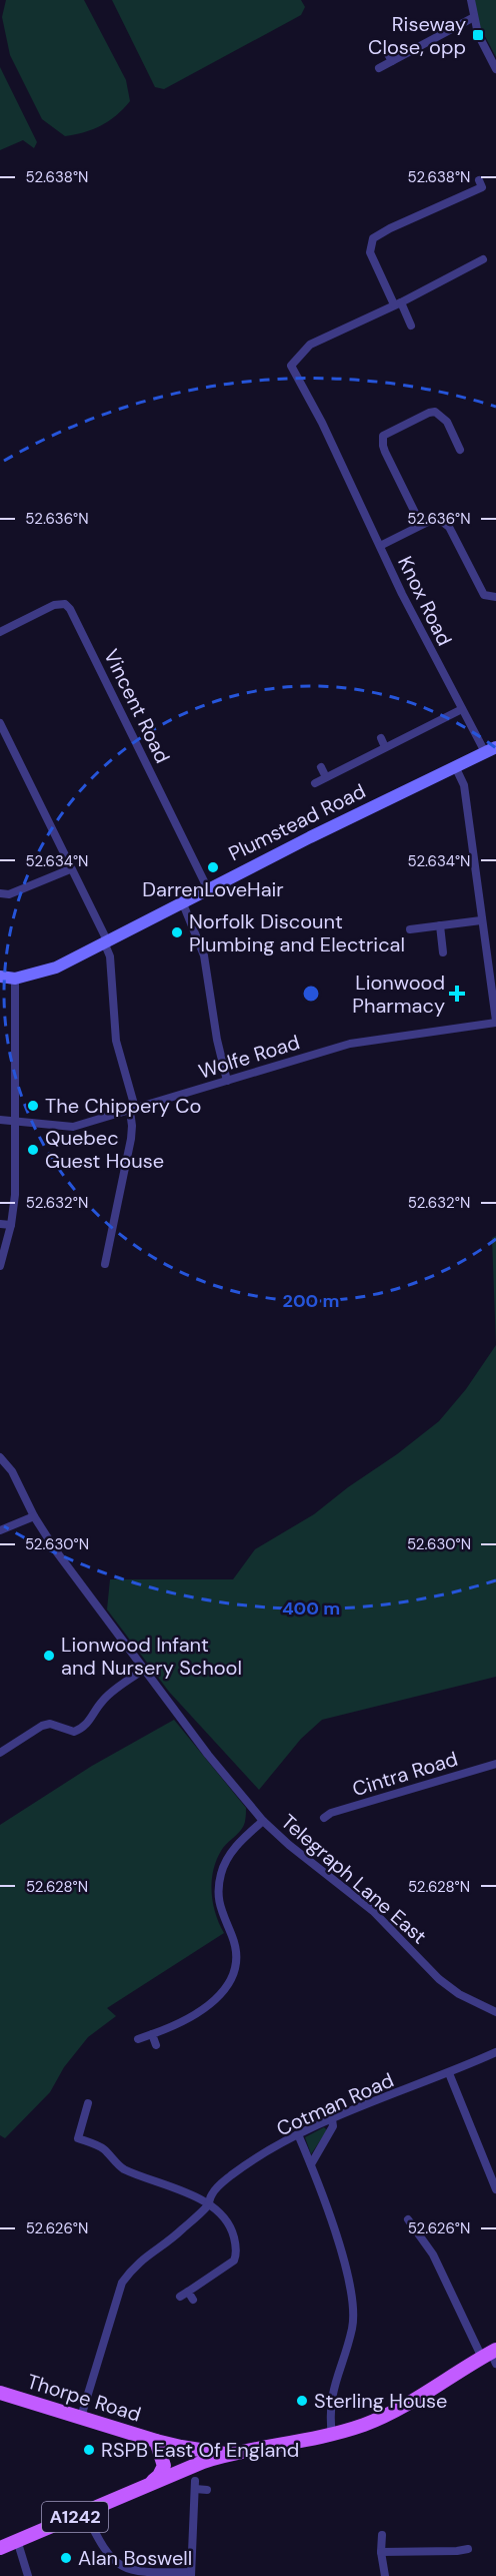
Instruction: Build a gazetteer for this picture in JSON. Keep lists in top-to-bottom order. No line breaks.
{"streets":{"main road":["Plumstead Road","Thorpe Road","A1242"],"street":["Knox Road","Vincent Road","Wolfe Road","Cintra Road","Telegraph Lane East","Cotman Road"]},"crossings":[["Knox Road","Plumstead Road"],["Vincent Road","Plumstead Road"],["Cotman Road","Thorpe Road"],["Thorpe Road","A1242"]],"places":{"transit":["Riseway Close, opp"],"other":["DarrenLoveHair","Norfolk Discount Plumbing and Electrical","The Chippery Co","Quebec Guest House","Lionwood Infant and Nursery School","Sterling House","RSPB East Of England","Alan Boswell"],"health":["Lionwood Pharmacy"]},"coordinates":["52.638°N","52.636°N","52.634°N","52.632°N","52.630°N","52.628°N","52.626°N"],"rings":["200 m","400 m"]}
